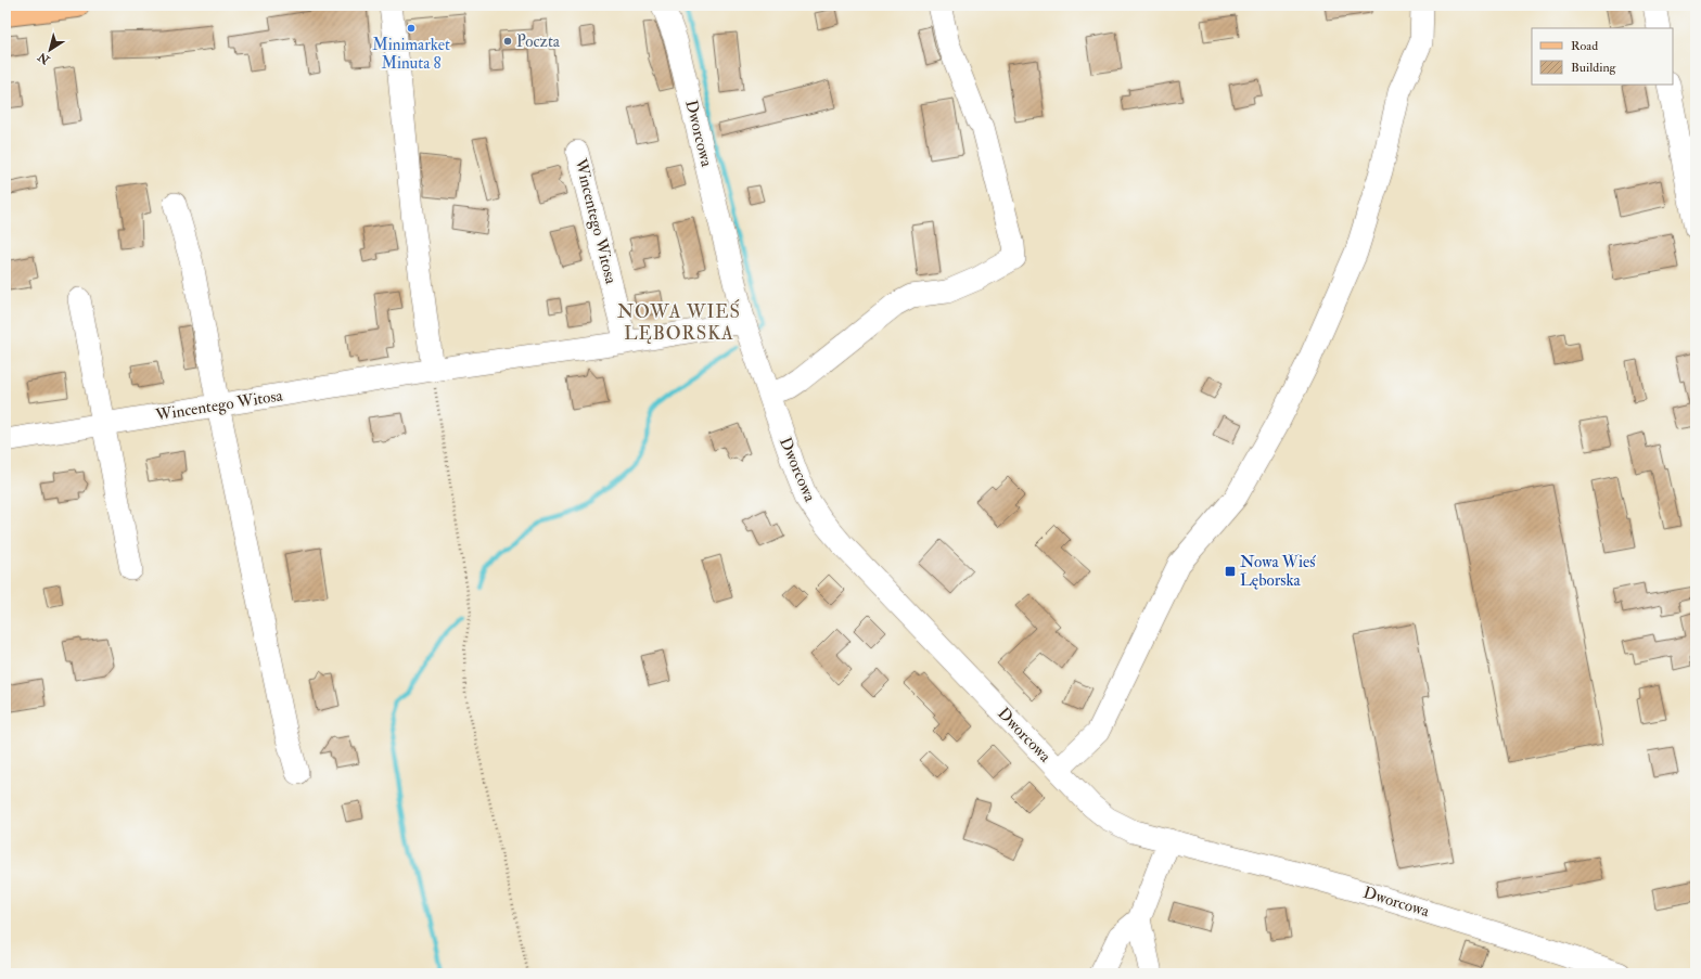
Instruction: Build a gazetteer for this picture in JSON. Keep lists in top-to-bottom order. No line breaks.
{"streets":{"street":["Dworcowa","Wincentego Witosa"]},"crossings":[["Dworcowa","Wincentego Witosa"]],"districts":["NOWA WIEŚ LĘBORSKA"],"places":{"other":["Minimarket Minuta 8","Poczta"],"transit":["Nowa Wieś Lęborska"]},"legend":["Road","Building"],"north":"bottom left"}
